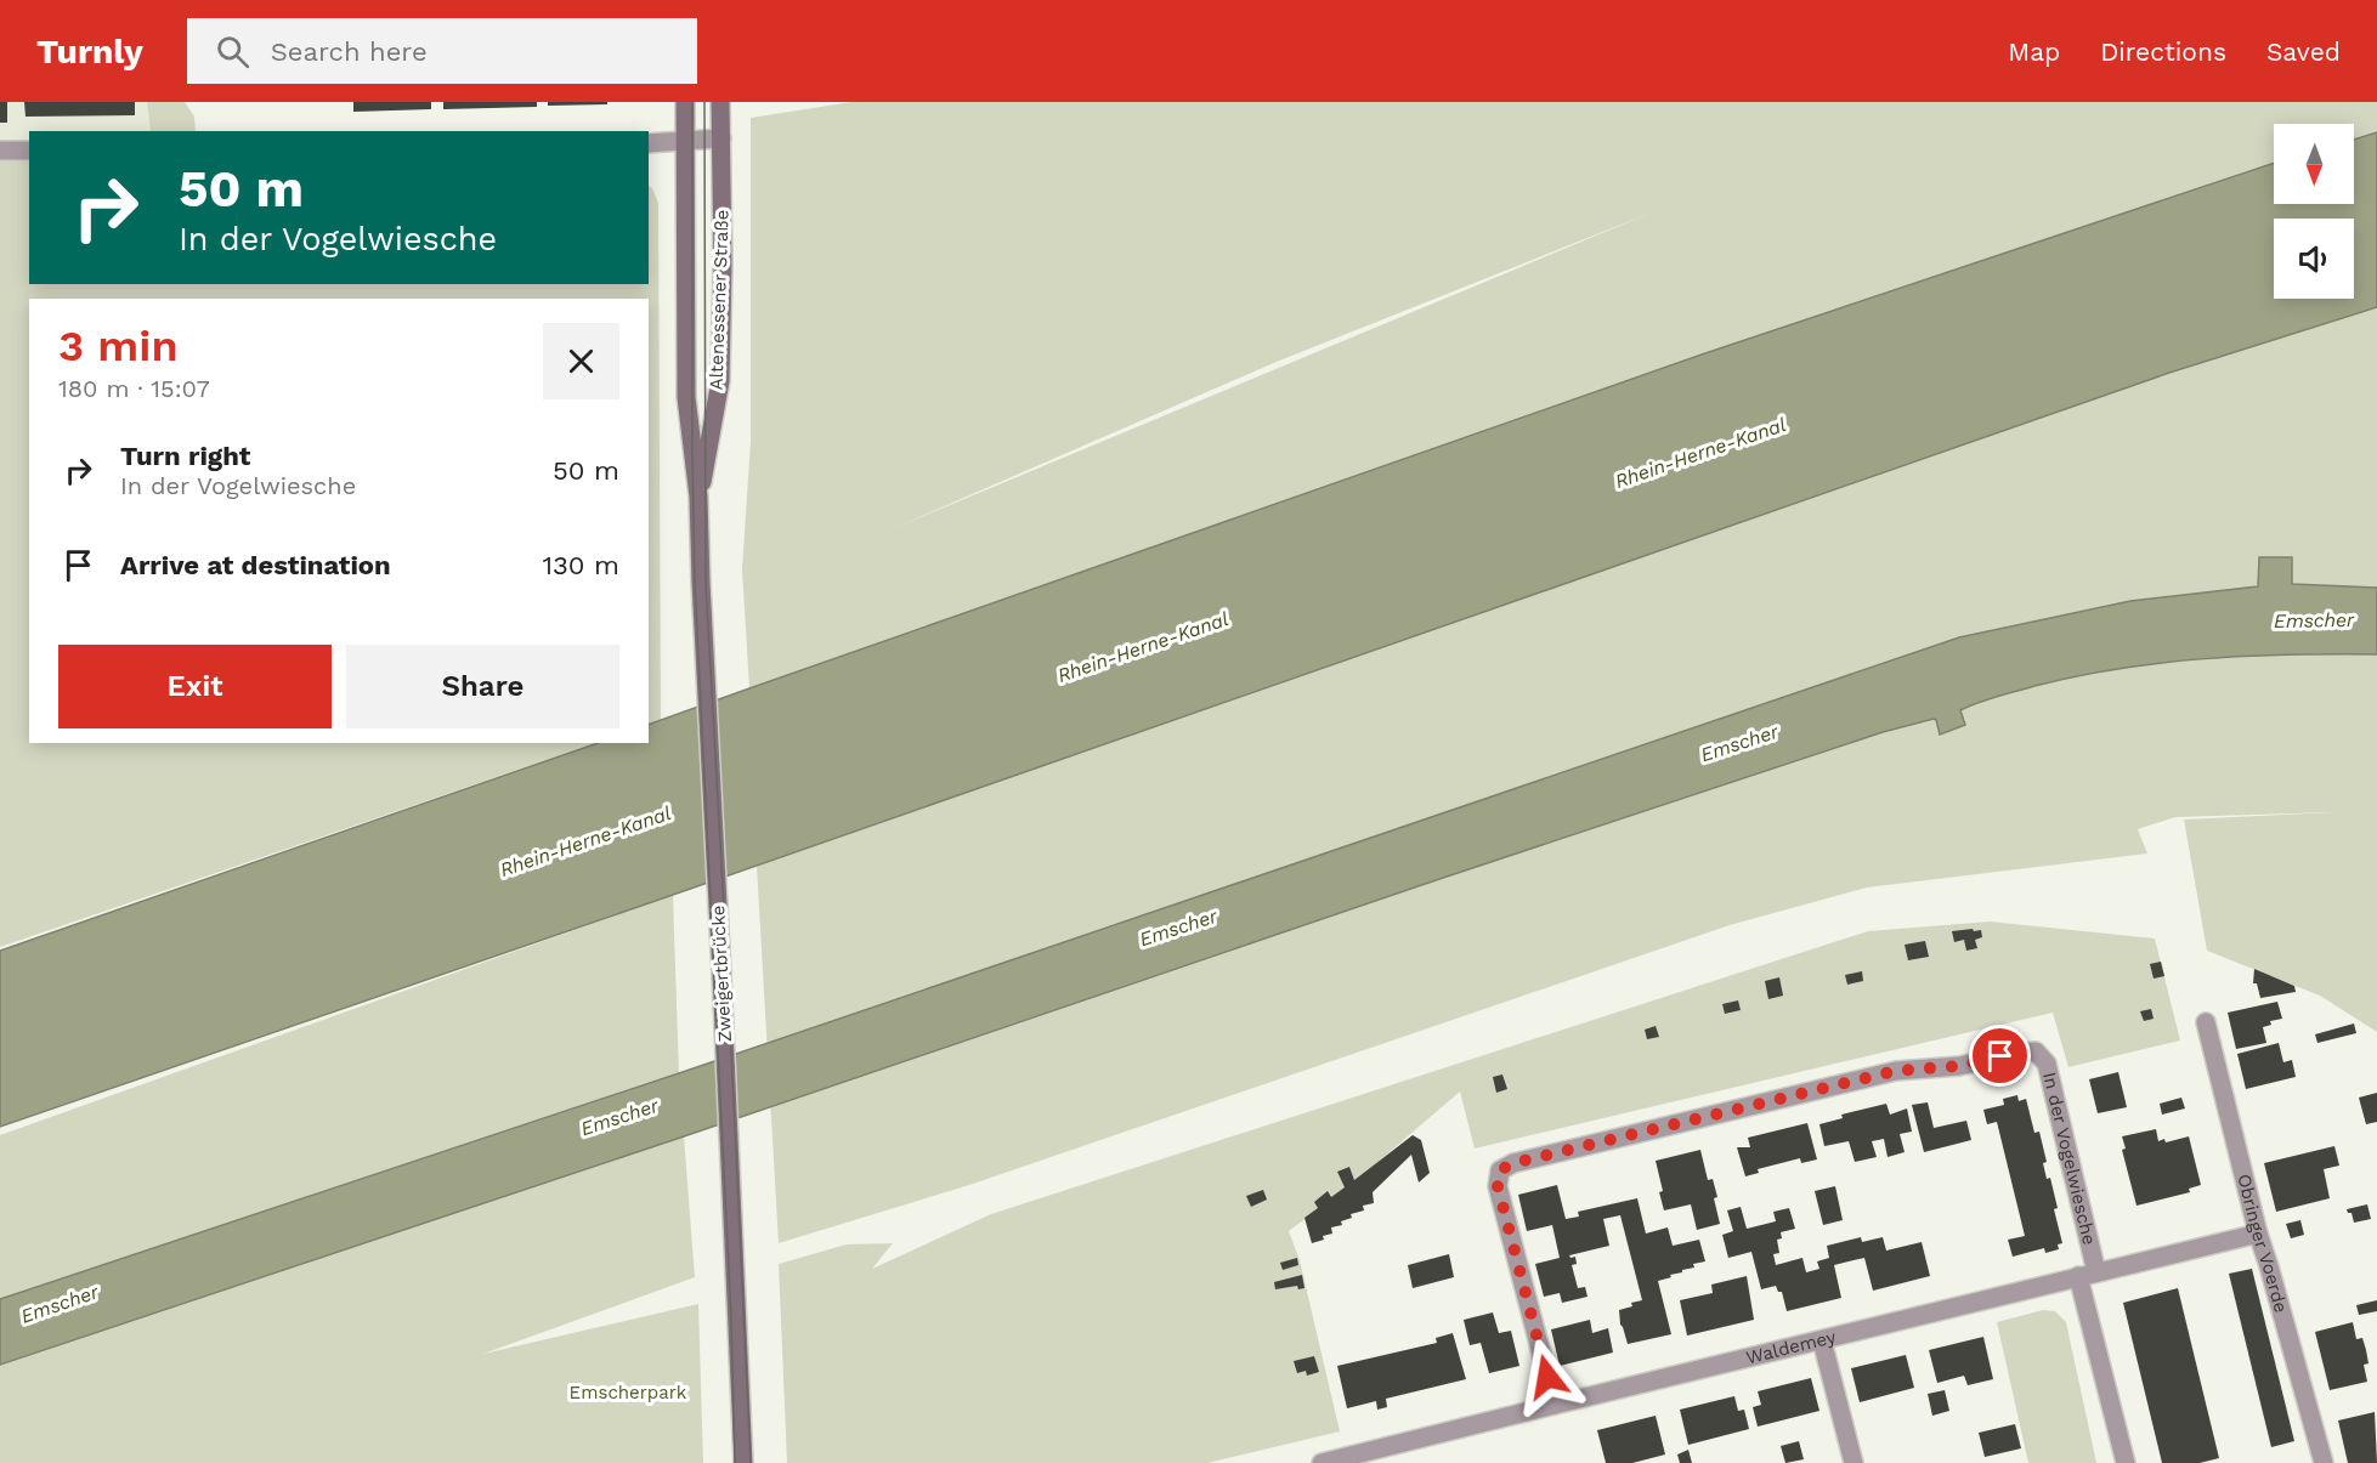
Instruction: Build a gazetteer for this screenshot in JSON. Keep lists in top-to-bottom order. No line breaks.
{"streets":{"main road":["Altenessener Straße","Zweigertbrücke"],"street":["In der Vogelwiesche","Obringer Voerde","Waldemey"]},"crossings":[["Altenessener Straße","Zweigertbrücke"],["In der Vogelwiesche","Waldemey"],["Obringer Voerde","Waldemey"]],"water":["Rhein-Herne-Kanal","Emscher"],"parks":["Emscherpark"],"north":"bottom","page":{"header":"Turnly","search":"Search here","nav":["Map","Directions","Saved"],"turn":["50 m","In der Vogelwiesche"],"heading":["3 min","180 m · 15:07"],"list":[{"name":"Turn right","note":"In der Vogelwiesche","value":"50 m"},{"name":"Arrive at destination","value":"130 m"}],"buttons":["Exit","Share"]}}
